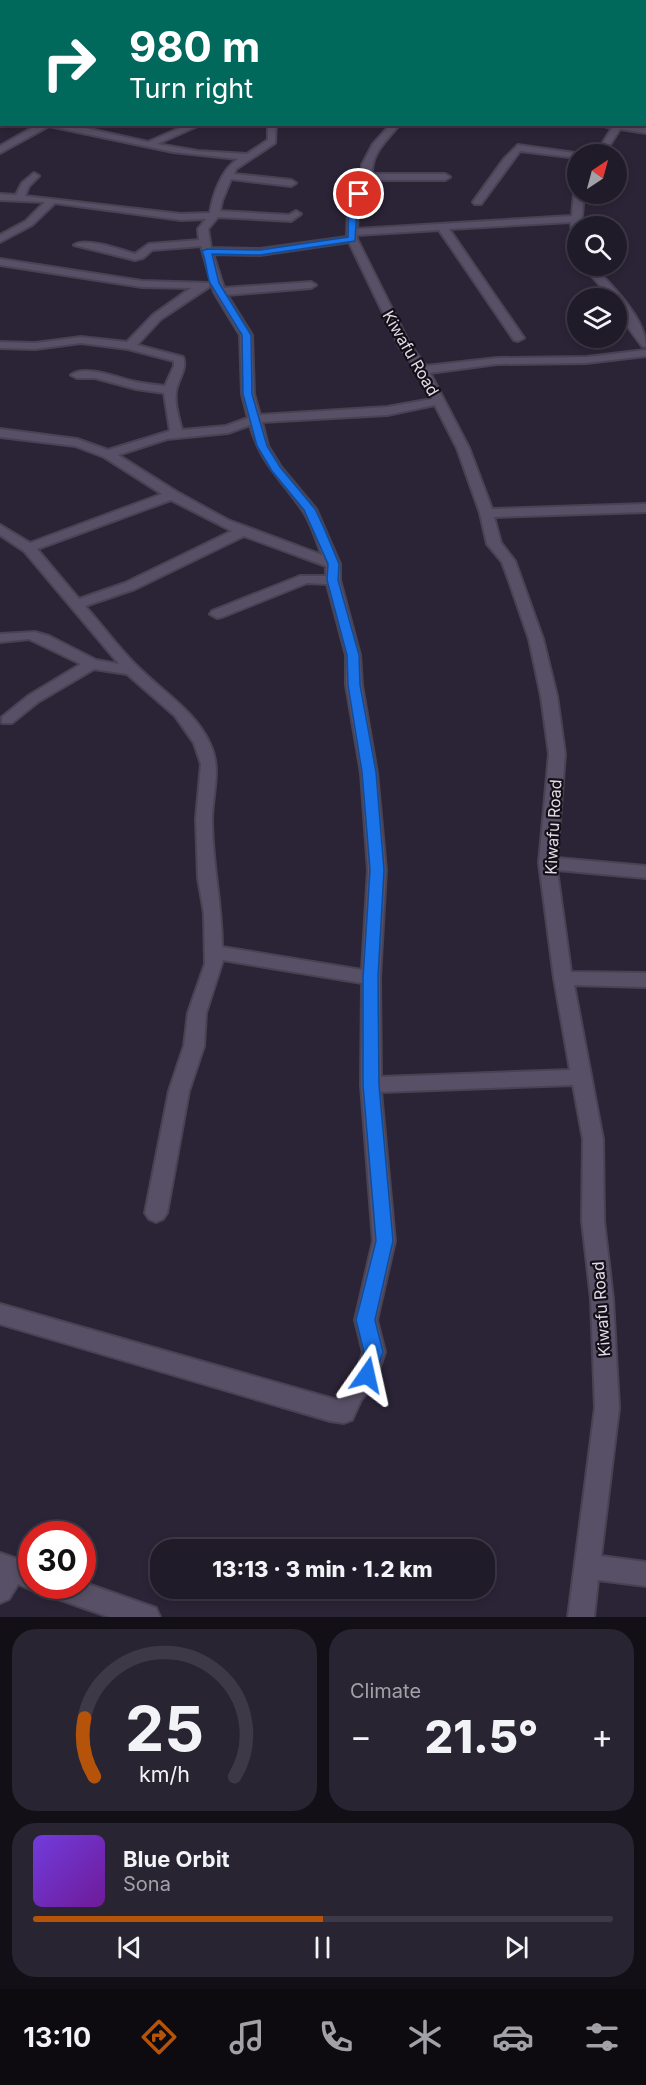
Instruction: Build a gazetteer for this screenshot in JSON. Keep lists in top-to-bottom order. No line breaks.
{"streets":{"street":["Kiwafu Road"]},"north":"top right","page":{"turn":["980 m","Turn right"],"limit":"30","trip":"13:13 · 3 min · 1.2 km","tile":"Climate","heat":["−","21.5°","+"],"song":["Blue Orbit","Sona"],"tabs":"13:10","gauge":["25","km/h"]}}
